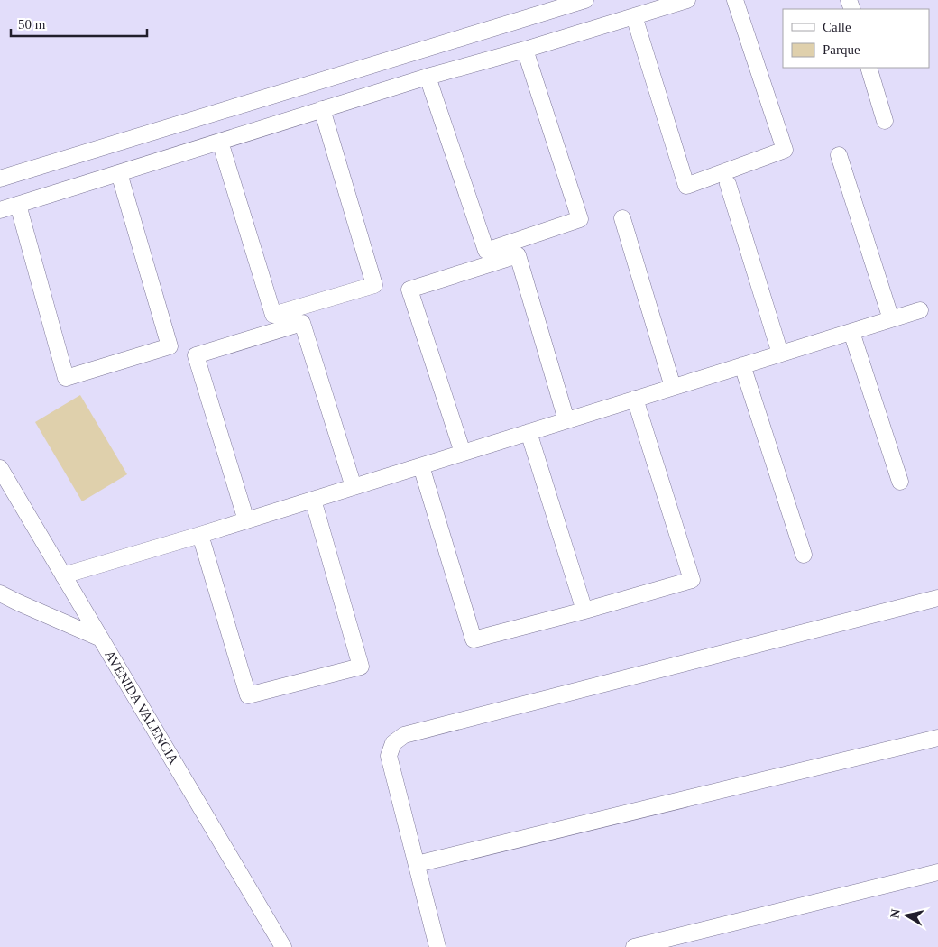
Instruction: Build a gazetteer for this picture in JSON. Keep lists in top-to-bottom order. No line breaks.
{"streets":{"street":["AVENIDA VALENCIA"]},"legend":["Calle","Parque"],"scale_bar":"50 m","north":"left"}
